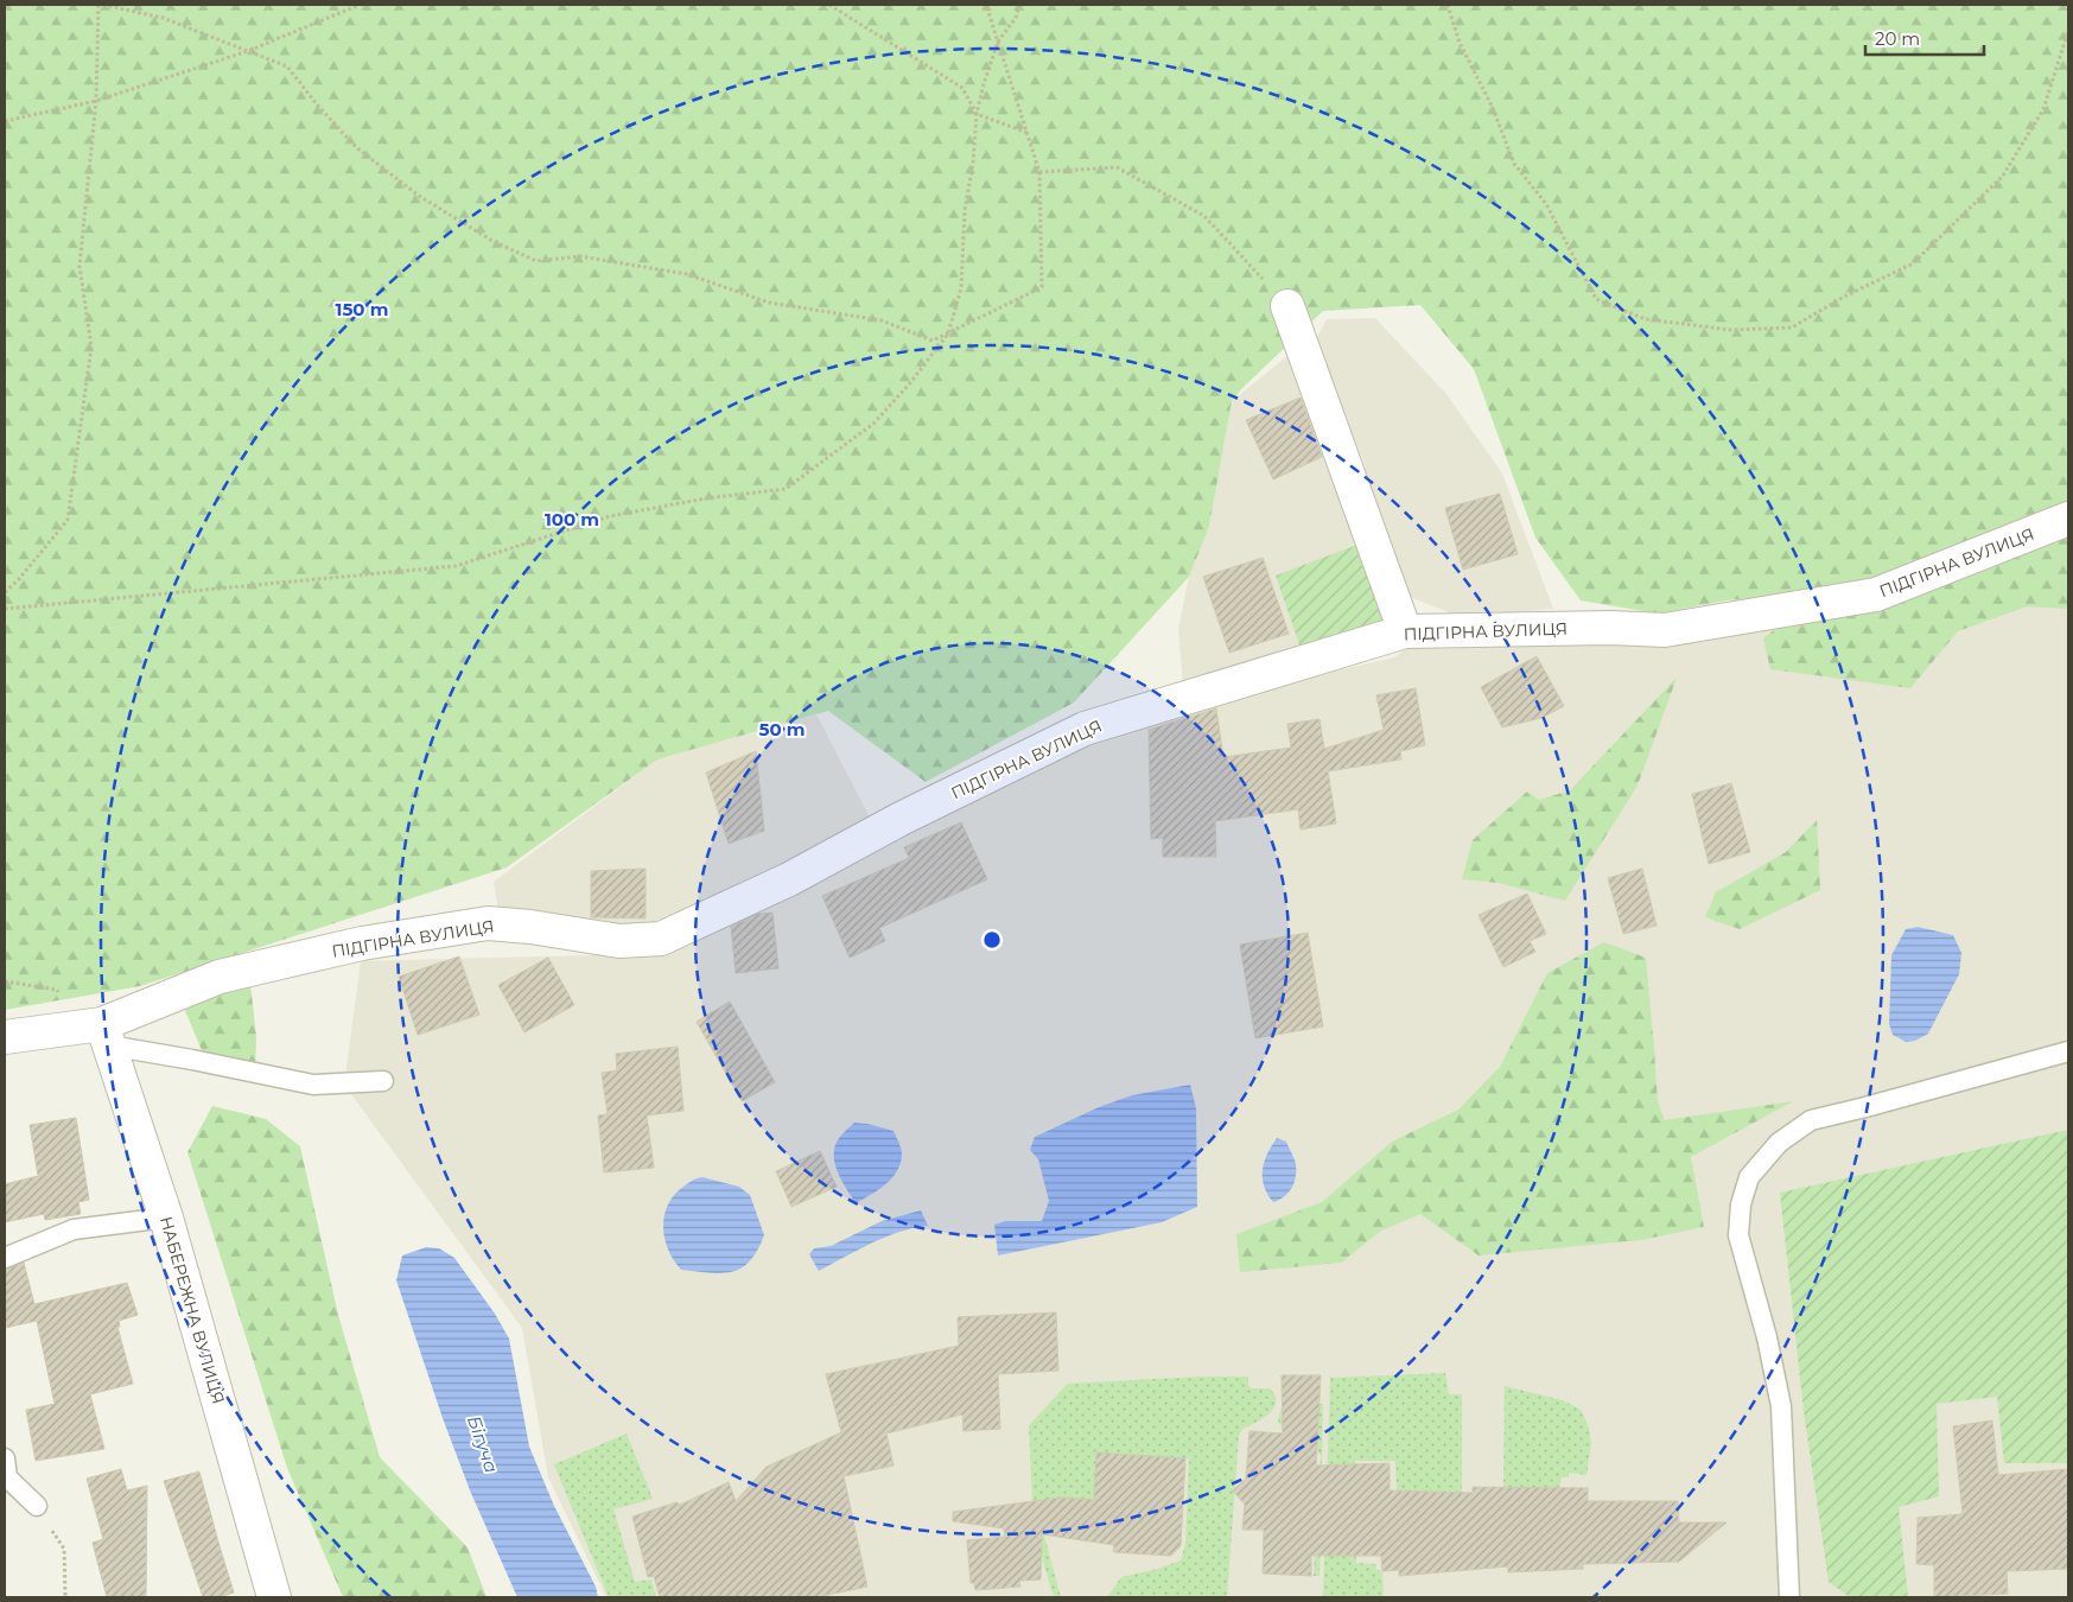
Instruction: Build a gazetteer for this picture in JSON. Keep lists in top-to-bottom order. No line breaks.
{"streets":{"street":["ПІДГІРНА ВУЛИЦЯ","НАБЕРЕЖНА ВУЛИЦЯ"]},"crossings":[["ПІДГІРНА ВУЛИЦЯ","НАБЕРЕЖНА ВУЛИЦЯ"]],"water":["Бігуча"],"scale_bar":"20 m","rings":["150 m","100 m","50 m"]}
